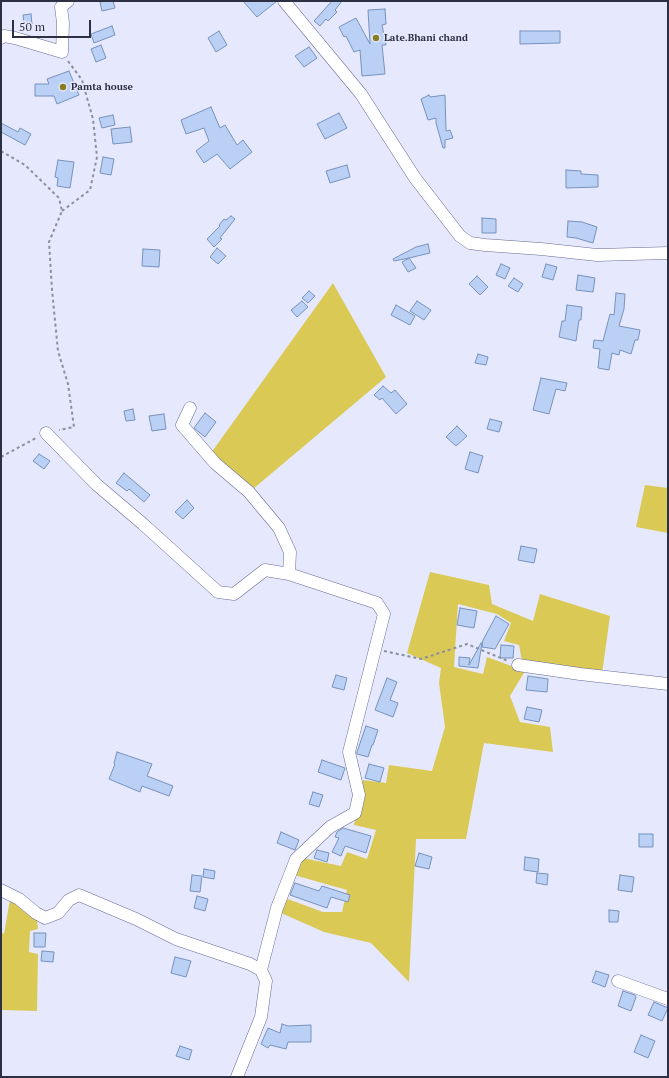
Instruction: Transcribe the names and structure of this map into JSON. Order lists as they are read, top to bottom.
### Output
{
  "places": ["Late.Bhani chand", "Pamta house"],
  "scale_bar": "50 m"
}
